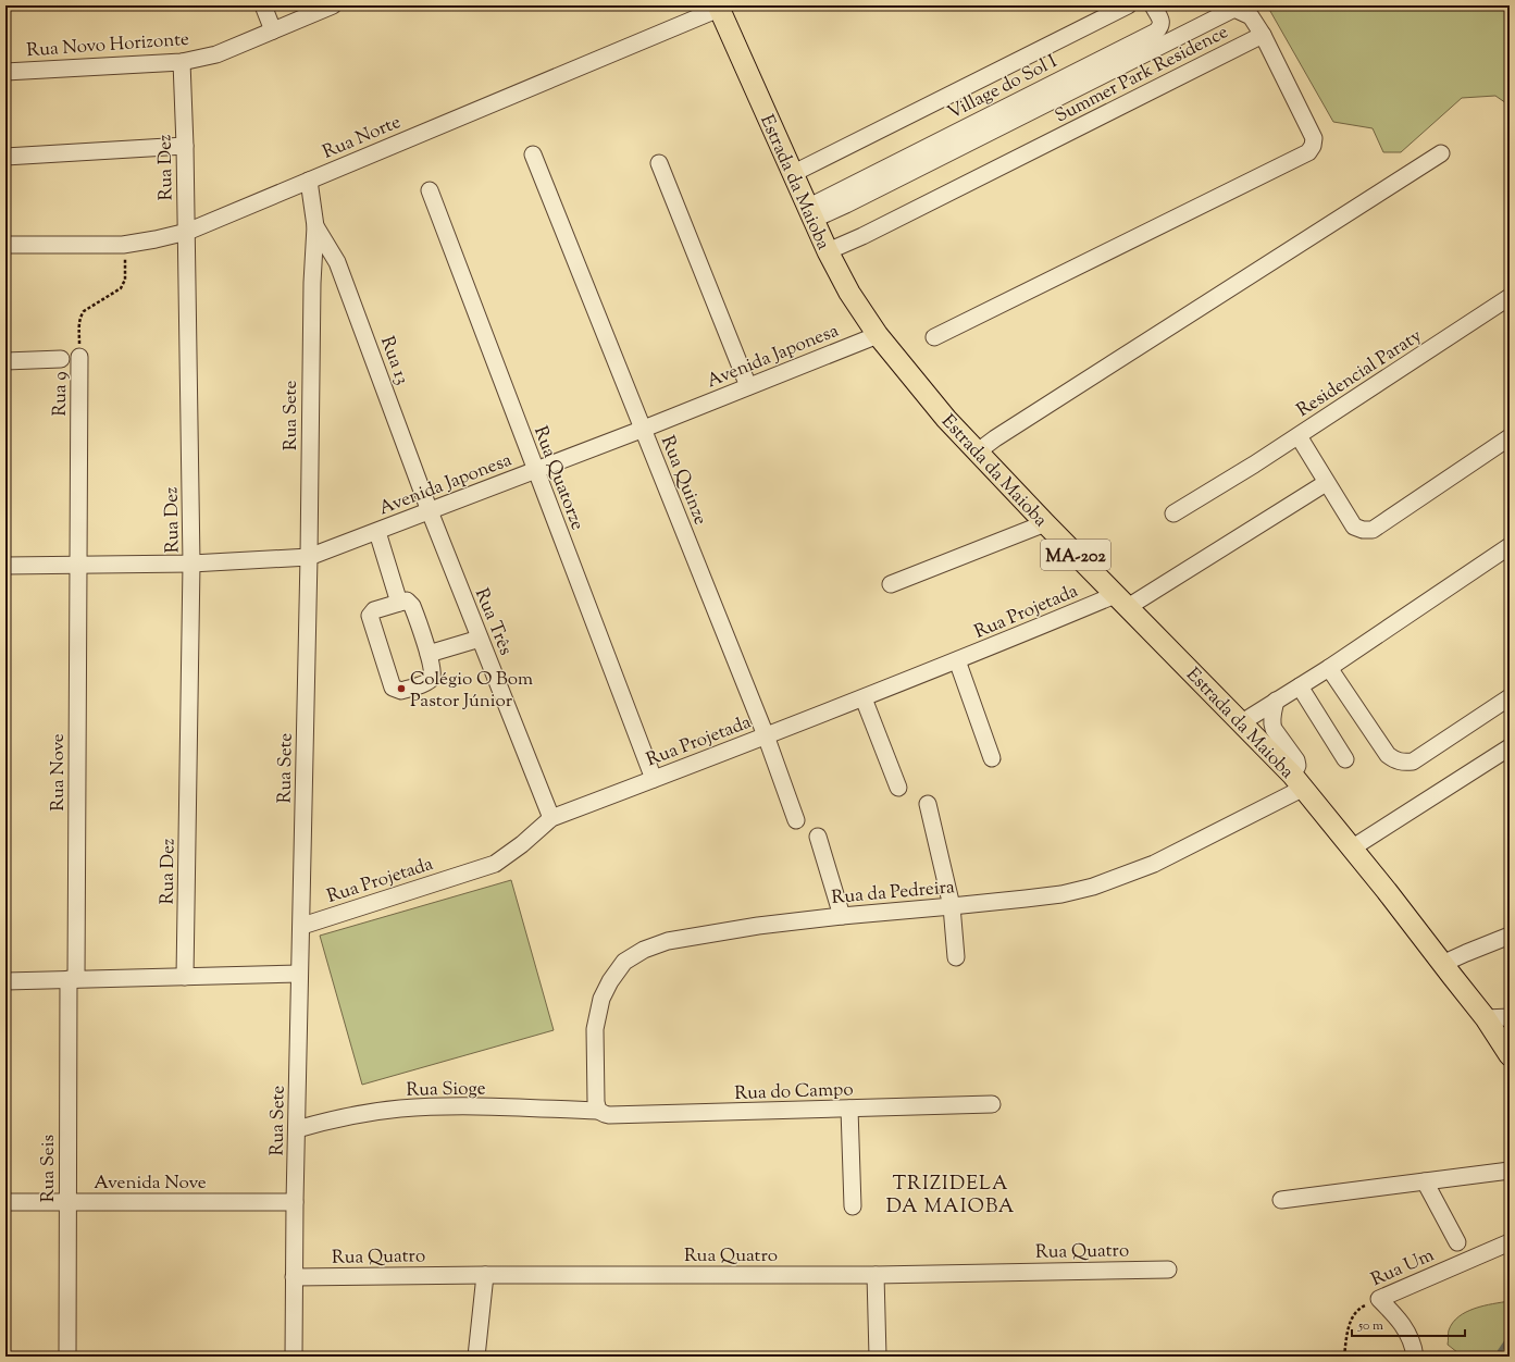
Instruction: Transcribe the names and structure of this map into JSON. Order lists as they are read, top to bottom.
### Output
{
  "streets": {
    "main road": ["Estrada da Maioba", "MA-202"],
    "street": [
      "Rua Novo Horizonte",
      "Summer Park Residence",
      "Village do Sol I",
      "Rua Norte",
      "Rua Dez",
      "Avenida Japonesa",
      "Rua 13",
      "Residencial Paraty",
      "Rua 9",
      "Rua Sete",
      "Rua Quatorze",
      "Rua Quinze",
      "Rua Projetada",
      "Rua Três",
      "Rua Nove",
      "Rua da Pedreira",
      "Rua Sioge",
      "Rua do Campo",
      "Rua Seis",
      "Avenida Nove",
      "Rua Quatro",
      "Rua Um"
    ]
  },
  "crossings": [
    ["Rua Novo Horizonte", "Rua Dez"],
    ["Summer Park Residence", "Estrada da Maioba"],
    ["Village do Sol I", "Estrada da Maioba"],
    ["Rua Norte", "Rua Dez"],
    ["Rua Norte", "Estrada da Maioba"],
    ["Rua Norte", "Rua 9"],
    ["Rua Norte", "Rua Sete"],
    ["Rua Dez", "Avenida Japonesa"],
    ["Estrada da Maioba", "Avenida Japonesa"],
    ["Estrada da Maioba", "Rua Projetada"],
    ["Estrada da Maioba", "Rua da Pedreira"],
    ["Avenida Japonesa", "Rua 13"],
    ["Avenida Japonesa", "Rua 9"],
    ["Avenida Japonesa", "Rua Sete"],
    ["Avenida Japonesa", "Rua Quatorze"],
    ["Avenida Japonesa", "Rua Quinze"],
    ["Avenida Japonesa", "Rua Três"],
    ["Avenida Japonesa", "Rua Nove"],
    ["Rua 13", "Rua Sete"],
    ["Rua 13", "Rua Três"],
    ["Residencial Paraty", "Rua Projetada"],
    ["Rua 9", "Rua Nove"],
    ["Rua Sete", "Rua Projetada"],
    ["Rua Sete", "Rua Sioge"],
    ["Rua Sete", "Avenida Nove"],
    ["Rua Sete", "Rua Quatro"],
    ["Rua Quatorze", "Rua Projetada"],
    ["Rua Quinze", "Rua Projetada"],
    ["Rua Projetada", "Rua Três"],
    ["Rua Nove", "Rua Seis"],
    ["Rua da Pedreira", "Rua Sioge"],
    ["Rua da Pedreira", "Rua do Campo"],
    ["Rua Sioge", "Rua do Campo"],
    ["Rua Seis", "Avenida Nove"]
  ],
  "districts": ["TRIZIDELA DA MAIOBA"],
  "places": ["Colégio O Bom Pastor Júnior"],
  "scale_bar": "50 m"
}
